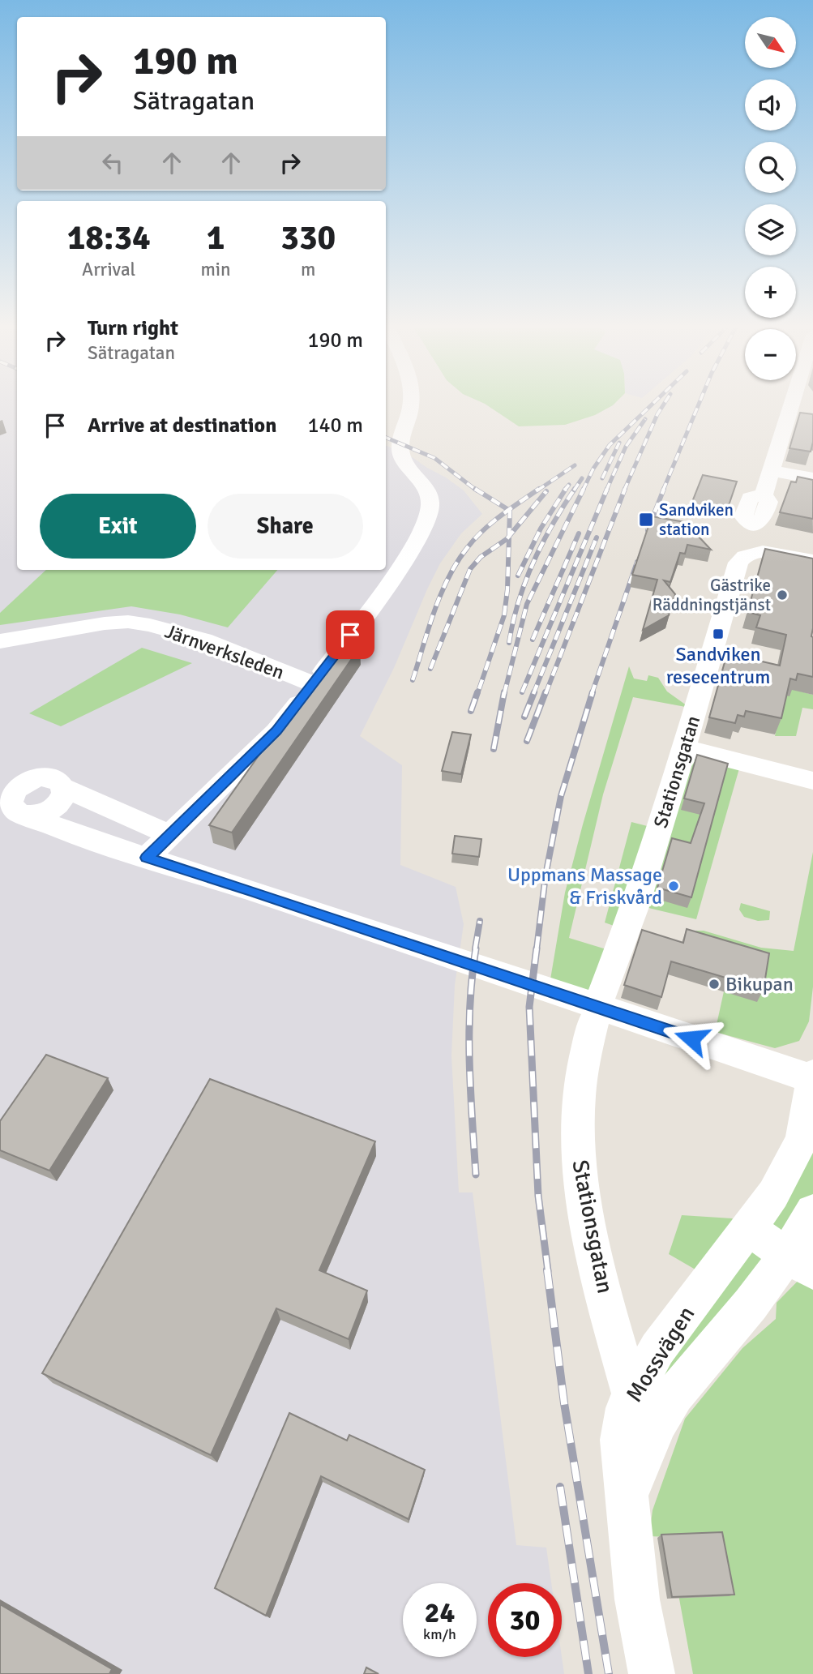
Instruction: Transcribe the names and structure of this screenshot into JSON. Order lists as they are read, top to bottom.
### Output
{
  "streets": {
    "street": ["Järnverksleden", "Stationsgatan", "Mossvägen"]
  },
  "crossings": [
    ["Stationsgatan", "Mossvägen"]
  ],
  "places": {
    "transit": ["Sandviken station", "Sandviken resecentrum"],
    "other": ["Gästrike Räddningstjänst", "Uppmans Massage & Friskvård", "Bikupan"]
  },
  "north": "bottom right",
  "page": {
    "map_buttons": ["+", "−"],
    "turn": ["190 m", "Sätragatan"],
    "eta": [
      "18:34",
      "Arrival",
      "1",
      "min",
      "330",
      "m"
    ],
    "list": [
      {
        "name": "Turn right",
        "note": "Sätragatan",
        "value": "190 m"
      },
      {
        "name": "Arrive at destination",
        "value": "140 m"
      }
    ],
    "buttons": ["Exit", "Share"],
    "speed": "24 km/h",
    "limit": "30"
  }
}
